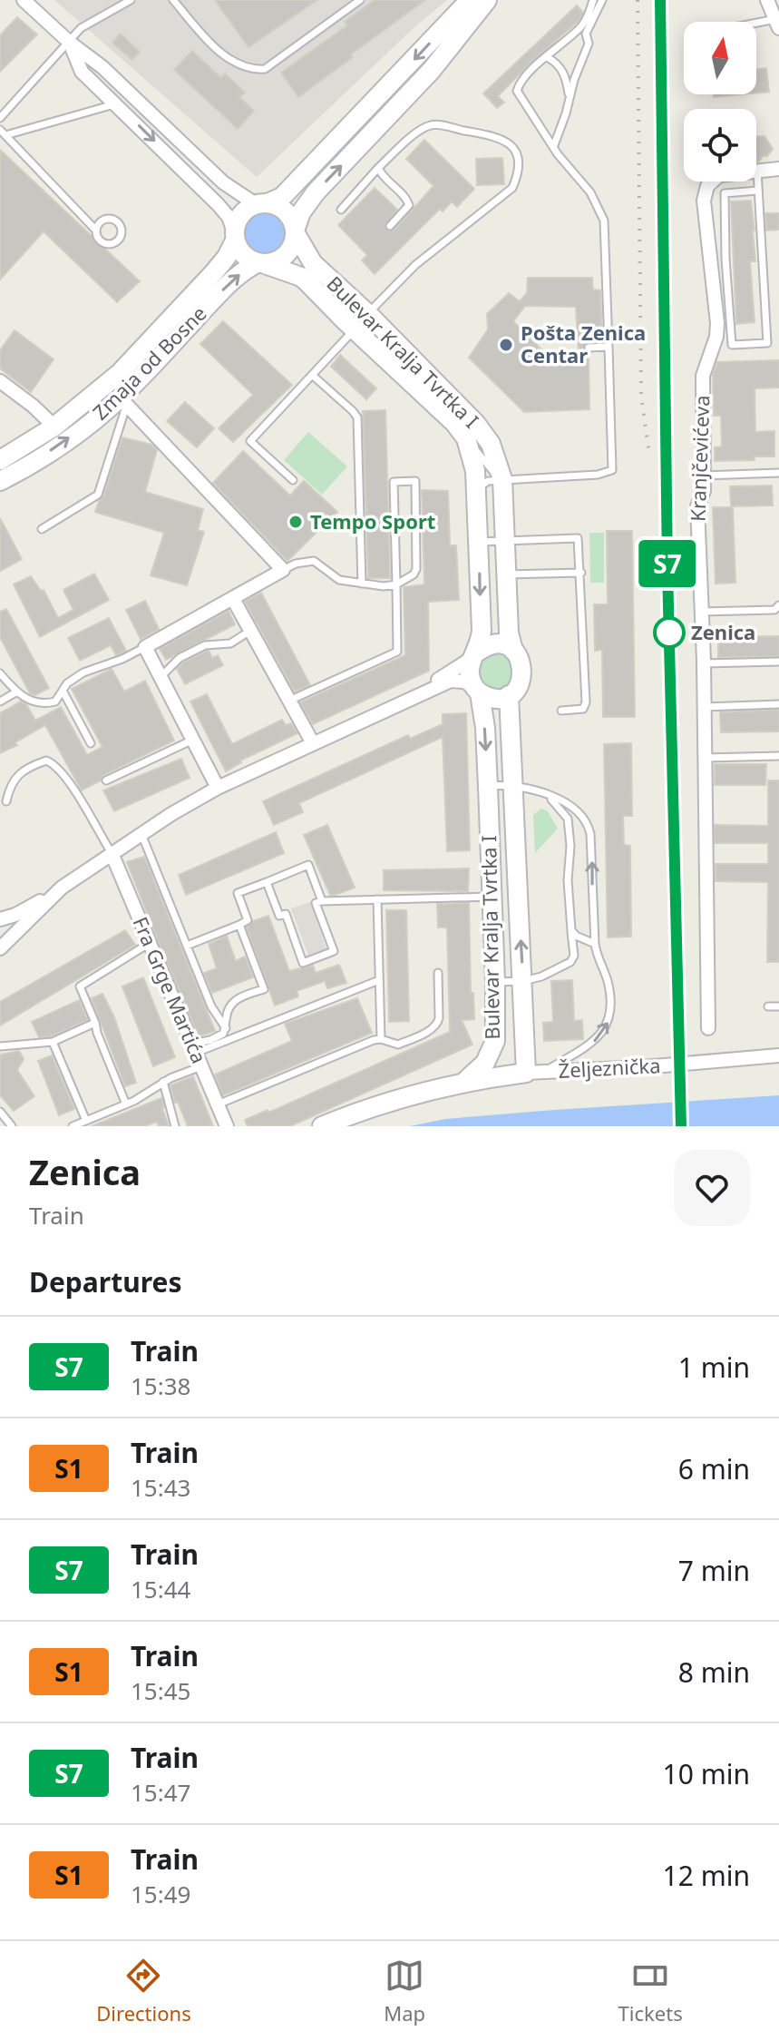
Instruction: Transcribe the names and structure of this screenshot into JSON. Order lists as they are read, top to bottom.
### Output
{
  "streets": {
    "street": [
      "Bulevar Kralja Tvrtka I",
      "Zmaja od Bosne",
      "Kranjčevićeva",
      "Fra Grge Martića",
      "Željeznička"
    ]
  },
  "crossings": [
    ["Bulevar Kralja Tvrtka I", "Zmaja od Bosne"],
    ["Bulevar Kralja Tvrtka I", "Željeznička"]
  ],
  "places": ["Pošta Zenica Centar", "Tempo Sport", "Zenica"],
  "north": "top",
  "page": {
    "on_map": "S7",
    "heading": [
      ["Zenica", "Train"],
      "Departures"
    ],
    "list": [
      {
        "mark": "S7",
        "name": "Train",
        "note": "15:38",
        "value": "1 min"
      },
      {
        "mark": "S1",
        "name": "Train",
        "note": "15:43",
        "value": "6 min"
      },
      {
        "mark": "S7",
        "name": "Train",
        "note": "15:44",
        "value": "7 min"
      },
      {
        "mark": "S1",
        "name": "Train",
        "note": "15:45",
        "value": "8 min"
      },
      {
        "mark": "S7",
        "name": "Train",
        "note": "15:47",
        "value": "10 min"
      },
      {
        "mark": "S1",
        "name": "Train",
        "note": "15:49",
        "value": "12 min"
      }
    ],
    "tabs": ["Directions", "Map", "Tickets"]
  }
}
